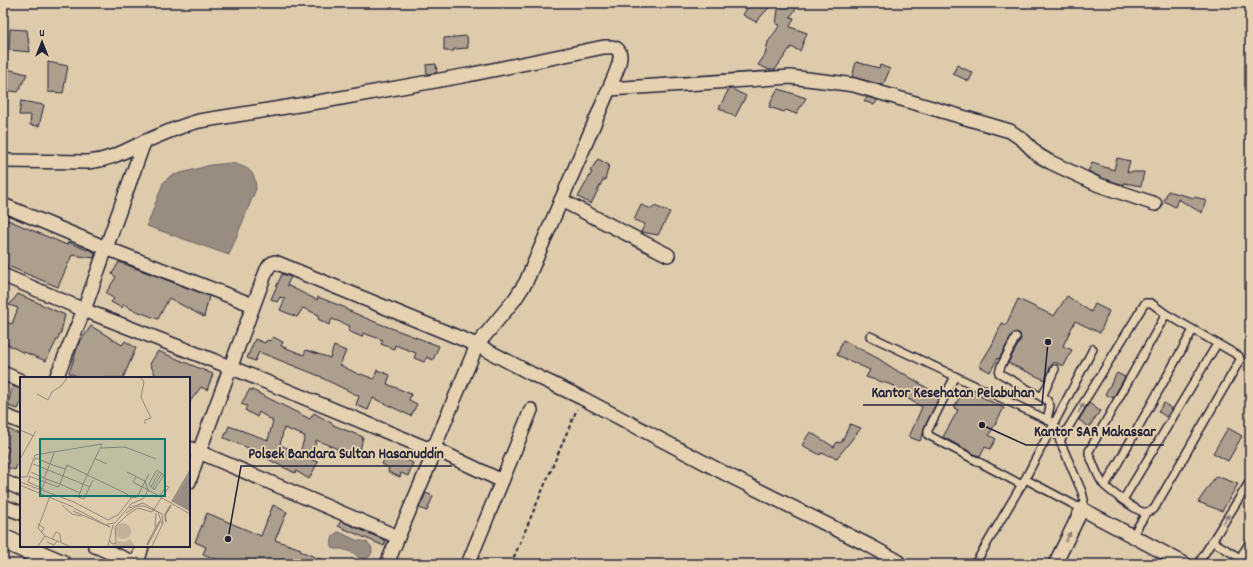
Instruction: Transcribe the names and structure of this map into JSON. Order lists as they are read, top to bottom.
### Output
{
  "places": ["Kantor Kesehatan Pelabuhan", "Kantor SAR Makassar", "Polsek Bandara Sultan Hasanuddin"],
  "north": "top"
}
